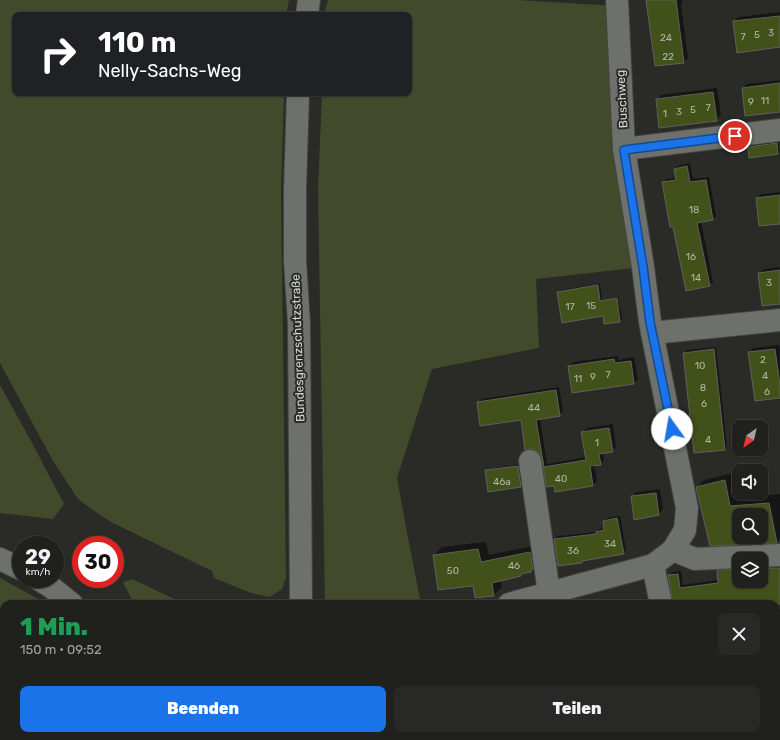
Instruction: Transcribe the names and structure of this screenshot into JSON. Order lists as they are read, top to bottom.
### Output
{
  "streets": {
    "street": ["Buschweg", "Bundesgrenzschutzstraße"]
  },
  "house_numbers": [
    "3",
    "5",
    "7",
    "24",
    "22",
    "11",
    "9",
    "7",
    "5",
    "3",
    "1",
    "18",
    "16",
    "14",
    "3",
    "15",
    "17",
    "2",
    "10",
    "7",
    "4",
    "9",
    "11",
    "8",
    "6",
    "6",
    "44",
    "4",
    "1",
    "40",
    "46a",
    "34",
    "36",
    "46",
    "50"
  ],
  "north": "bottom left",
  "page": {
    "turn": ["110 m", "Nelly-Sachs-Weg"],
    "speed": "29 km/h",
    "limit": "30",
    "heading": ["1 Min.", "150 m · 09:52"],
    "buttons": ["Beenden", "Teilen"]
  }
}
